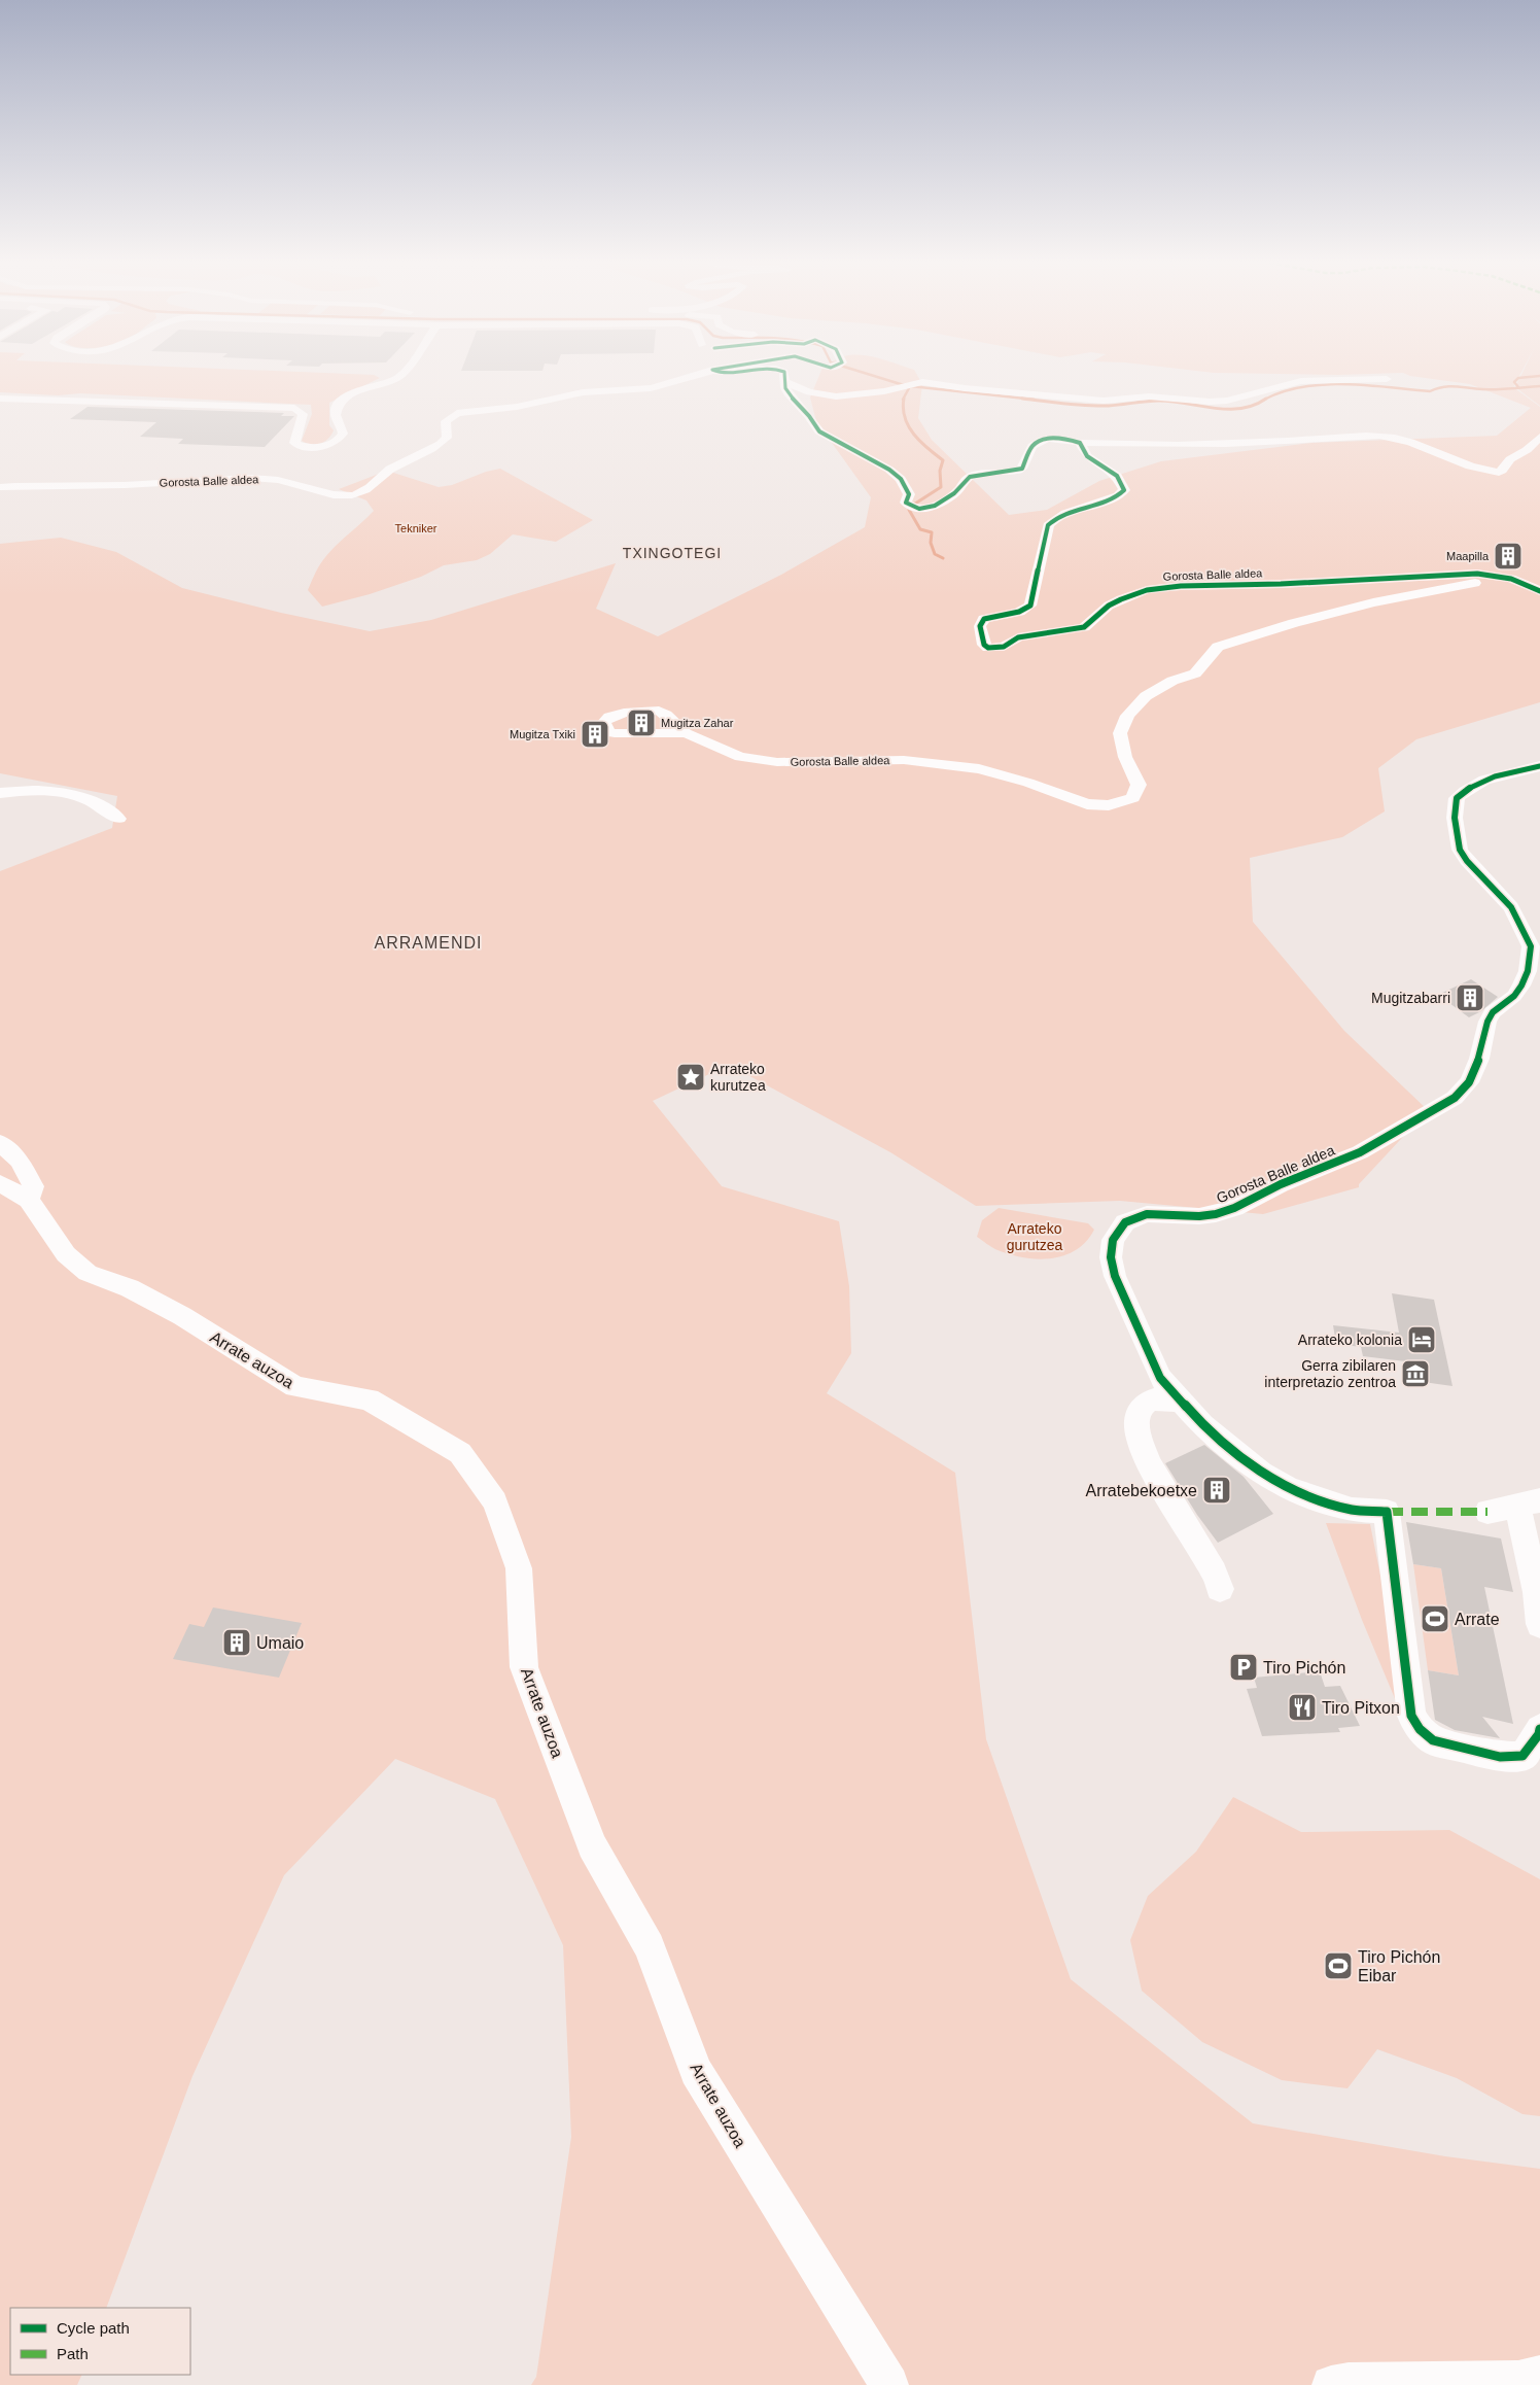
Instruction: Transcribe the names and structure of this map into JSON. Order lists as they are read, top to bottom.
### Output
{
  "streets": {
    "street": ["Gorosta Balle aldea", "Arrate auzoa"]
  },
  "districts": ["TXINGOTEGI", "ARRAMENDI"],
  "parks": ["Tekniker", "Arrateko gurutzea"],
  "places": {
    "building": [
      "Maapilla",
      "Mugitza Zahar",
      "Mugitza Txiki",
      "Mugitzabarri",
      "Arratebekoetxe",
      "Umaio"
    ],
    "place": ["Arrateko kurutzea"],
    "hotel": ["Arrateko kolonia"],
    "museum": ["Gerra zibilaren interpretazio zentroa"],
    "sports": ["Arrate", "Tiro Pichón Eibar"],
    "parking": ["Tiro Pichón"],
    "restaurant": ["Tiro Pitxon"]
  },
  "legend": ["Cycle path", "Path"]
}
